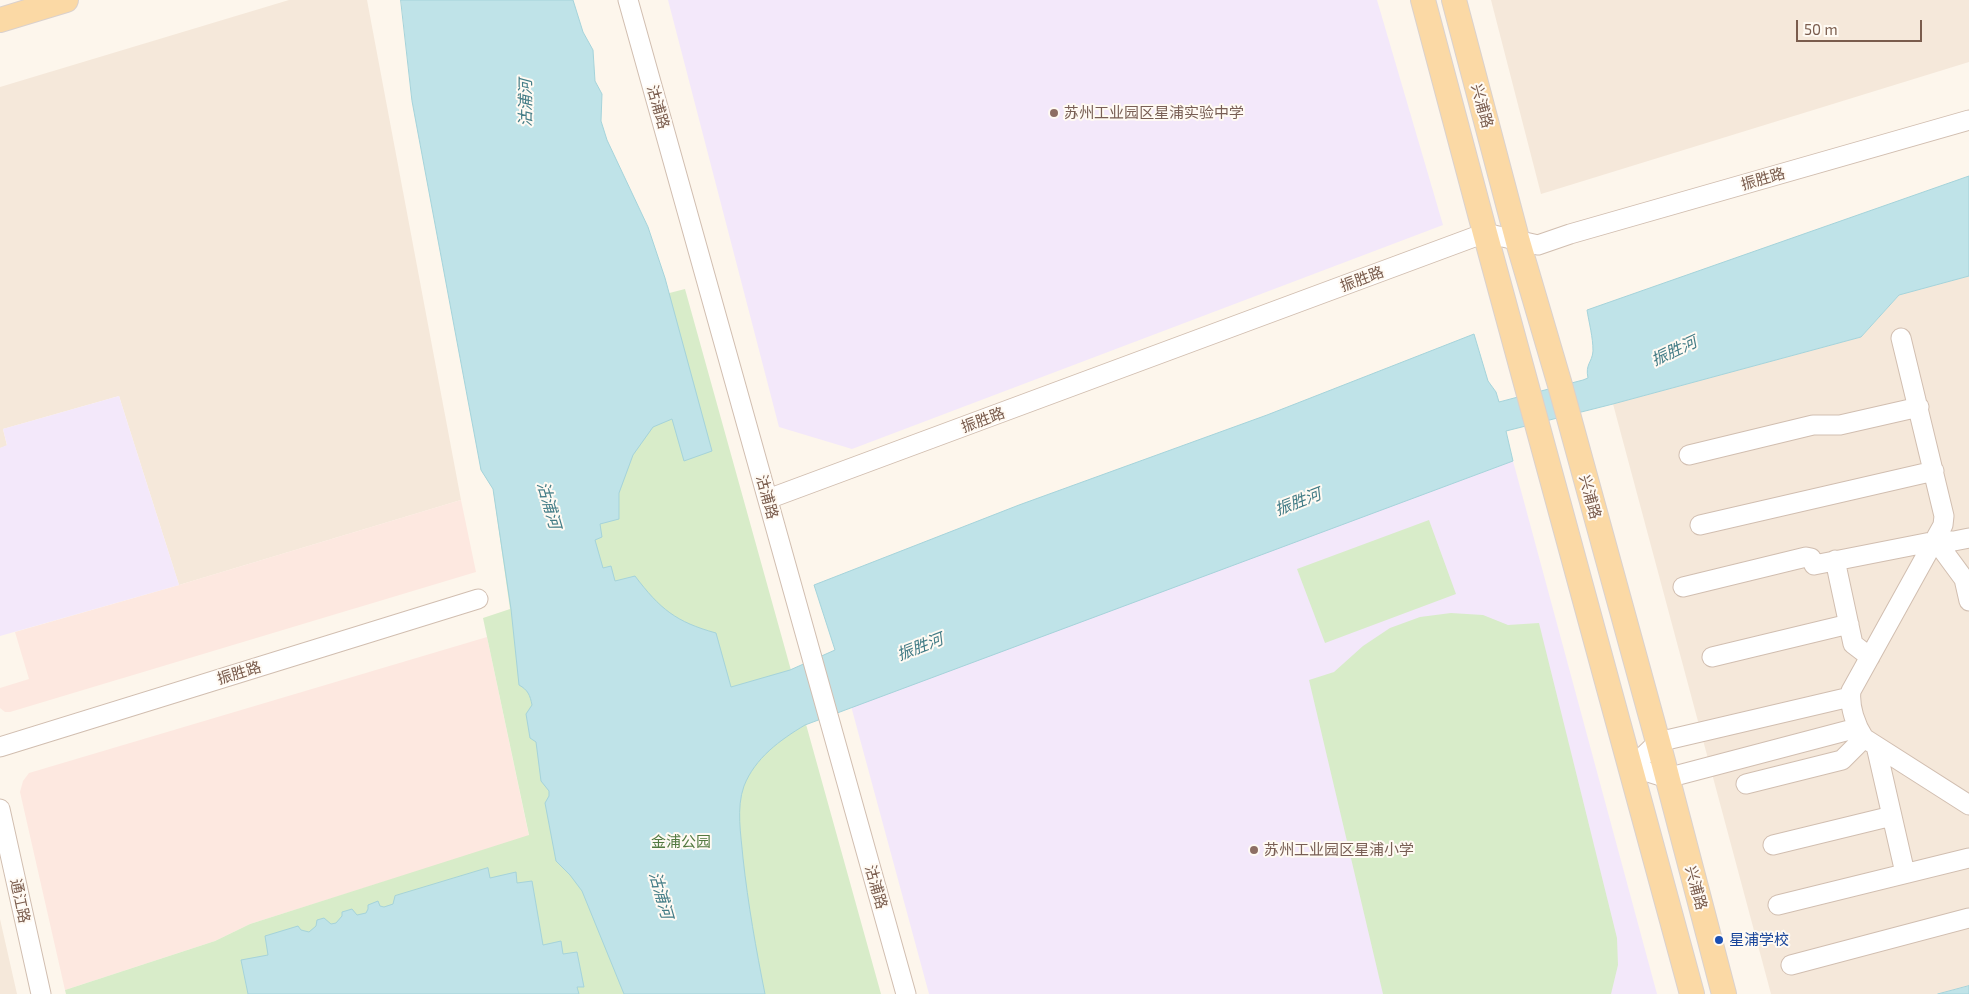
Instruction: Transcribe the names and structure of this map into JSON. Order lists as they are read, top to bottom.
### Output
{
  "streets": {
    "main road": ["兴浦路"],
    "street": ["沽浦路", "振胜路", "通江路"]
  },
  "crossings": [
    ["兴浦路", "振胜路"],
    ["沽浦路", "振胜路"]
  ],
  "water": ["沽浦河", "振胜河"],
  "parks": ["金浦公园"],
  "places": ["苏州工业园区星浦实验中学", "苏州工业园区星浦小学", "星浦学校"],
  "scale_bar": "50 m"
}
